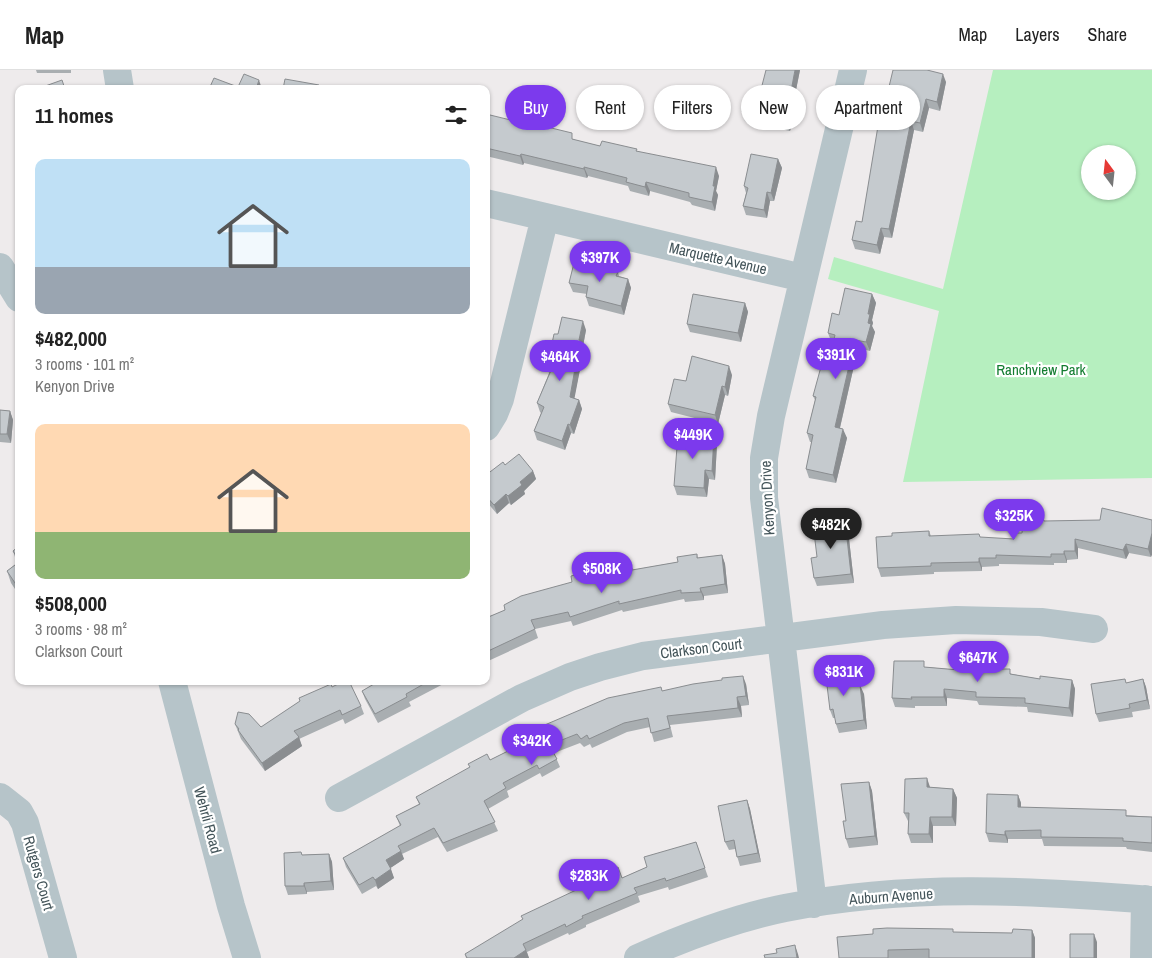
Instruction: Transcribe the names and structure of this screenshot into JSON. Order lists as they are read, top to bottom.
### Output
{
  "streets": {
    "street": [
      "Marquette Avenue",
      "Kenyon Drive",
      "Clarkson Court",
      "Wehrli Road",
      "Rutgers Court",
      "Auburn Avenue"
    ]
  },
  "crossings": [
    ["Marquette Avenue", "Kenyon Drive"],
    ["Kenyon Drive", "Clarkson Court"],
    ["Kenyon Drive", "Auburn Avenue"]
  ],
  "parks": ["Ranchview Park"],
  "north": "top",
  "page": {
    "header": "Map",
    "nav": ["Map", "Layers", "Share"],
    "chip": [
      "Buy",
      "Rent",
      "Filters",
      "New",
      "Apartment"
    ],
    "heading": "11 homes",
    "list": [
      {
        "name": "$482,000",
        "note": "3 rooms · 101 m² · Kenyon Drive"
      },
      {
        "name": "$508,000",
        "note": "3 rooms · 98 m² · Clarkson Court"
      }
    ],
    "price": [
      "$397K",
      "$391K",
      "$464K",
      "$449K",
      "$325K",
      "$482K",
      "$508K",
      "$647K",
      "$831K",
      "$342K",
      "$283K"
    ]
  }
}
